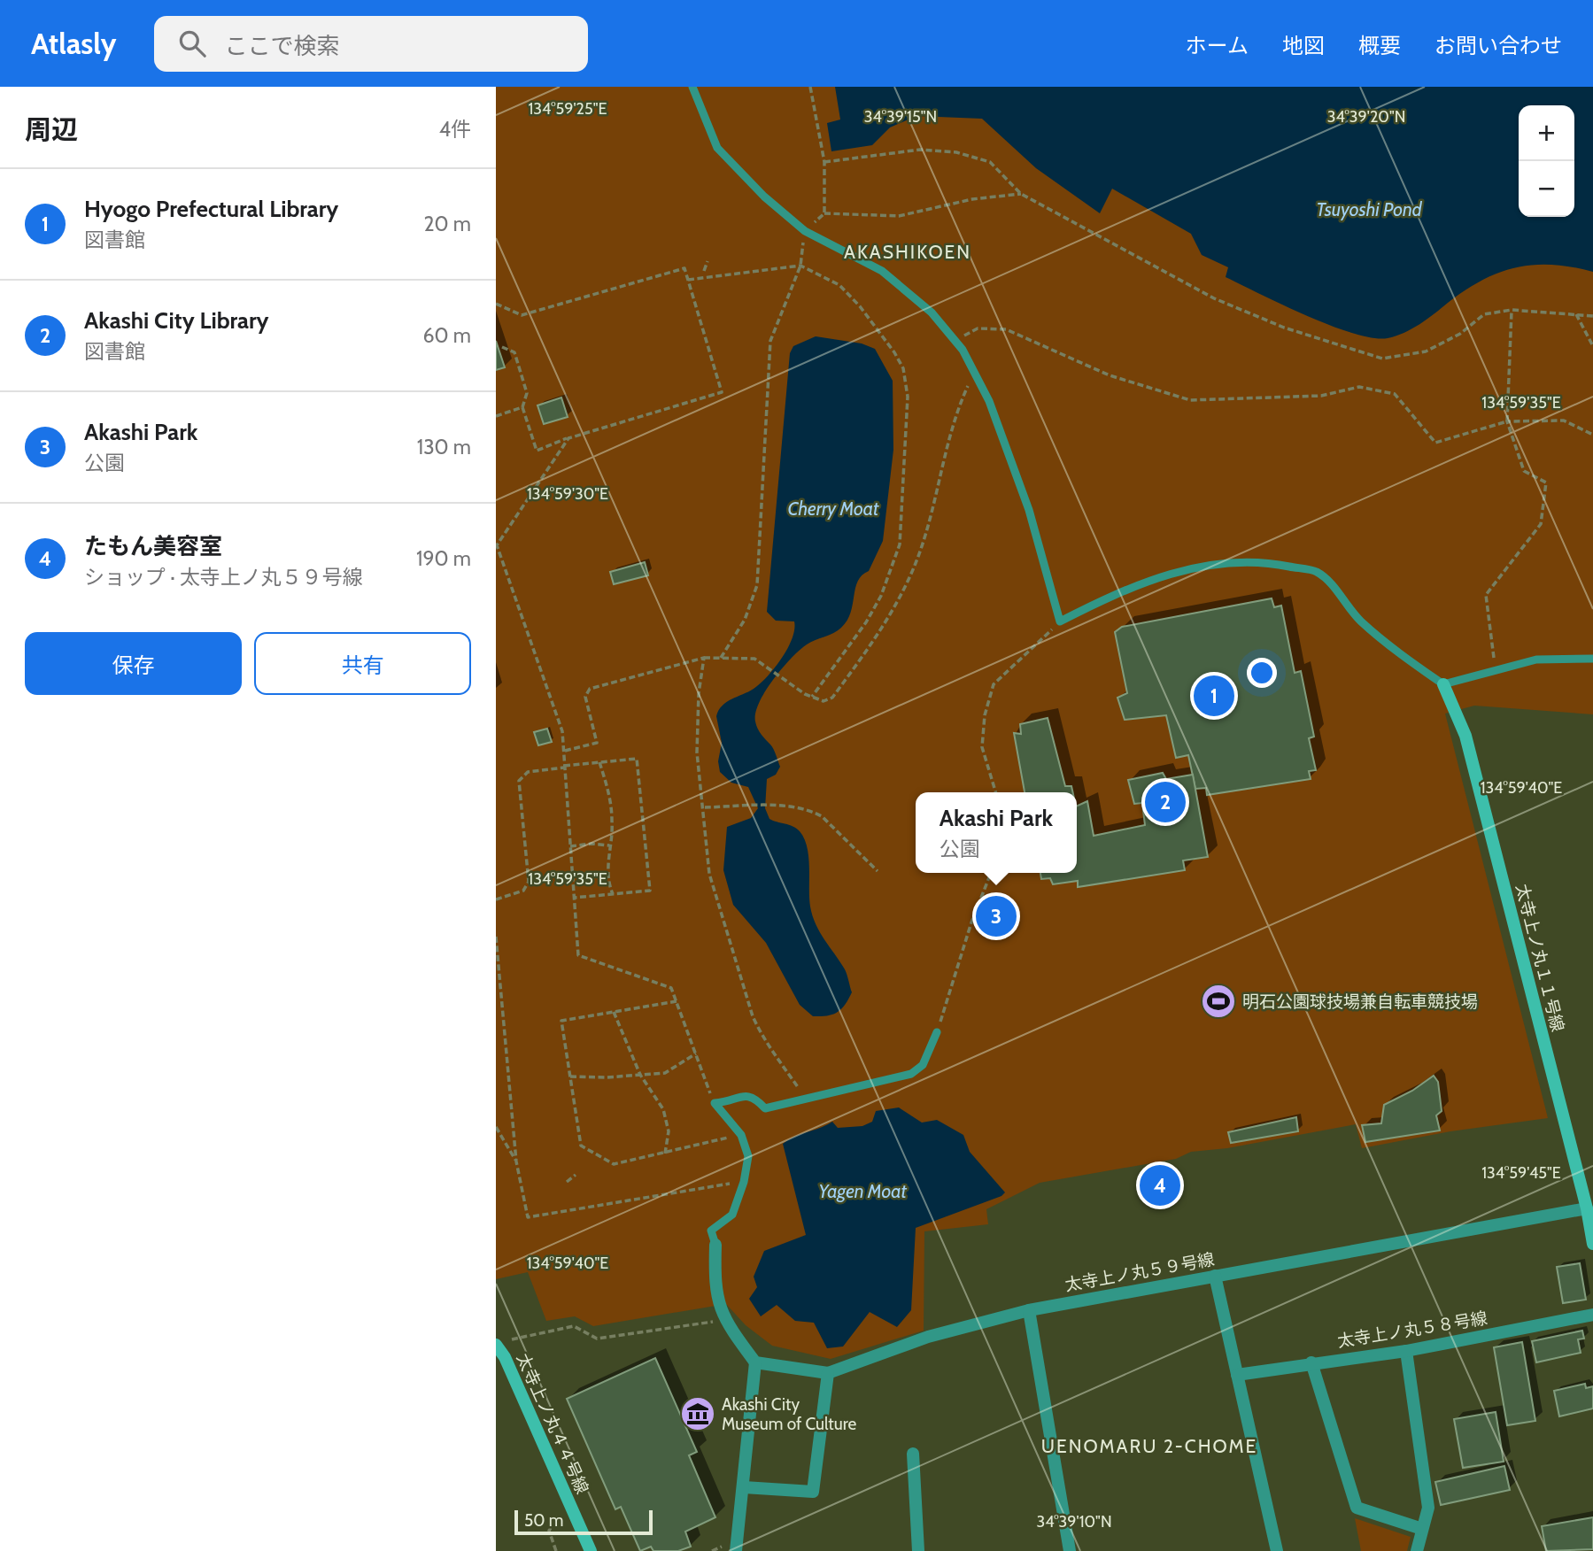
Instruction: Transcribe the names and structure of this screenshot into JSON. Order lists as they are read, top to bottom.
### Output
{
  "streets": {
    "street": [
      "太寺上ノ丸１１号線",
      "太寺上ノ丸５９号線",
      "太寺上ノ丸５８号線",
      "太寺上ノ丸４４号線"
    ]
  },
  "crossings": [
    ["太寺上ノ丸１１号線", "太寺上ノ丸５９号線"]
  ],
  "districts": ["AKASHIKOEN", "UENOMARU 2-CHOME"],
  "water": ["Tsuyoshi Pond", "Cherry Moat", "Yagen Moat"],
  "places": {
    "sports": ["明石公園球技場兼自転車競技場"],
    "museum": ["Akashi City Museum of Culture"]
  },
  "scale_bar": "50 m",
  "page": {
    "header": "Atlasly",
    "search": "ここで検索",
    "nav": [
      "ホーム",
      "地図",
      "概要",
      "お問い合わせ"
    ],
    "heading": ["周辺", "4件"],
    "map_buttons": ["+", "−"],
    "list": [
      {
        "mark": "1",
        "name": "Hyogo Prefectural Library",
        "note": "図書館",
        "value": "20 m"
      },
      {
        "mark": "2",
        "name": "Akashi City Library",
        "note": "図書館",
        "value": "60 m"
      },
      {
        "mark": "3",
        "name": "Akashi Park",
        "note": "公園",
        "value": "130 m"
      },
      {
        "mark": "4",
        "name": "たもん美容室",
        "note": "ショップ · 太寺上ノ丸５９号線",
        "value": "190 m"
      }
    ],
    "buttons": ["保存", "共有"],
    "pins": [
      "1",
      "2",
      "3",
      "4"
    ],
    "popup": ["Akashi Park", "公園"],
    "scale": "50 m"
  },
  "coordinates": [
    "134°59'25\"E",
    "34°39'15\"N",
    "34°39'20\"N",
    "134°59'35\"E",
    "134°59'30\"E",
    "134°59'40\"E",
    "134°59'45\"E",
    "34°39'10\"N"
  ]
}
